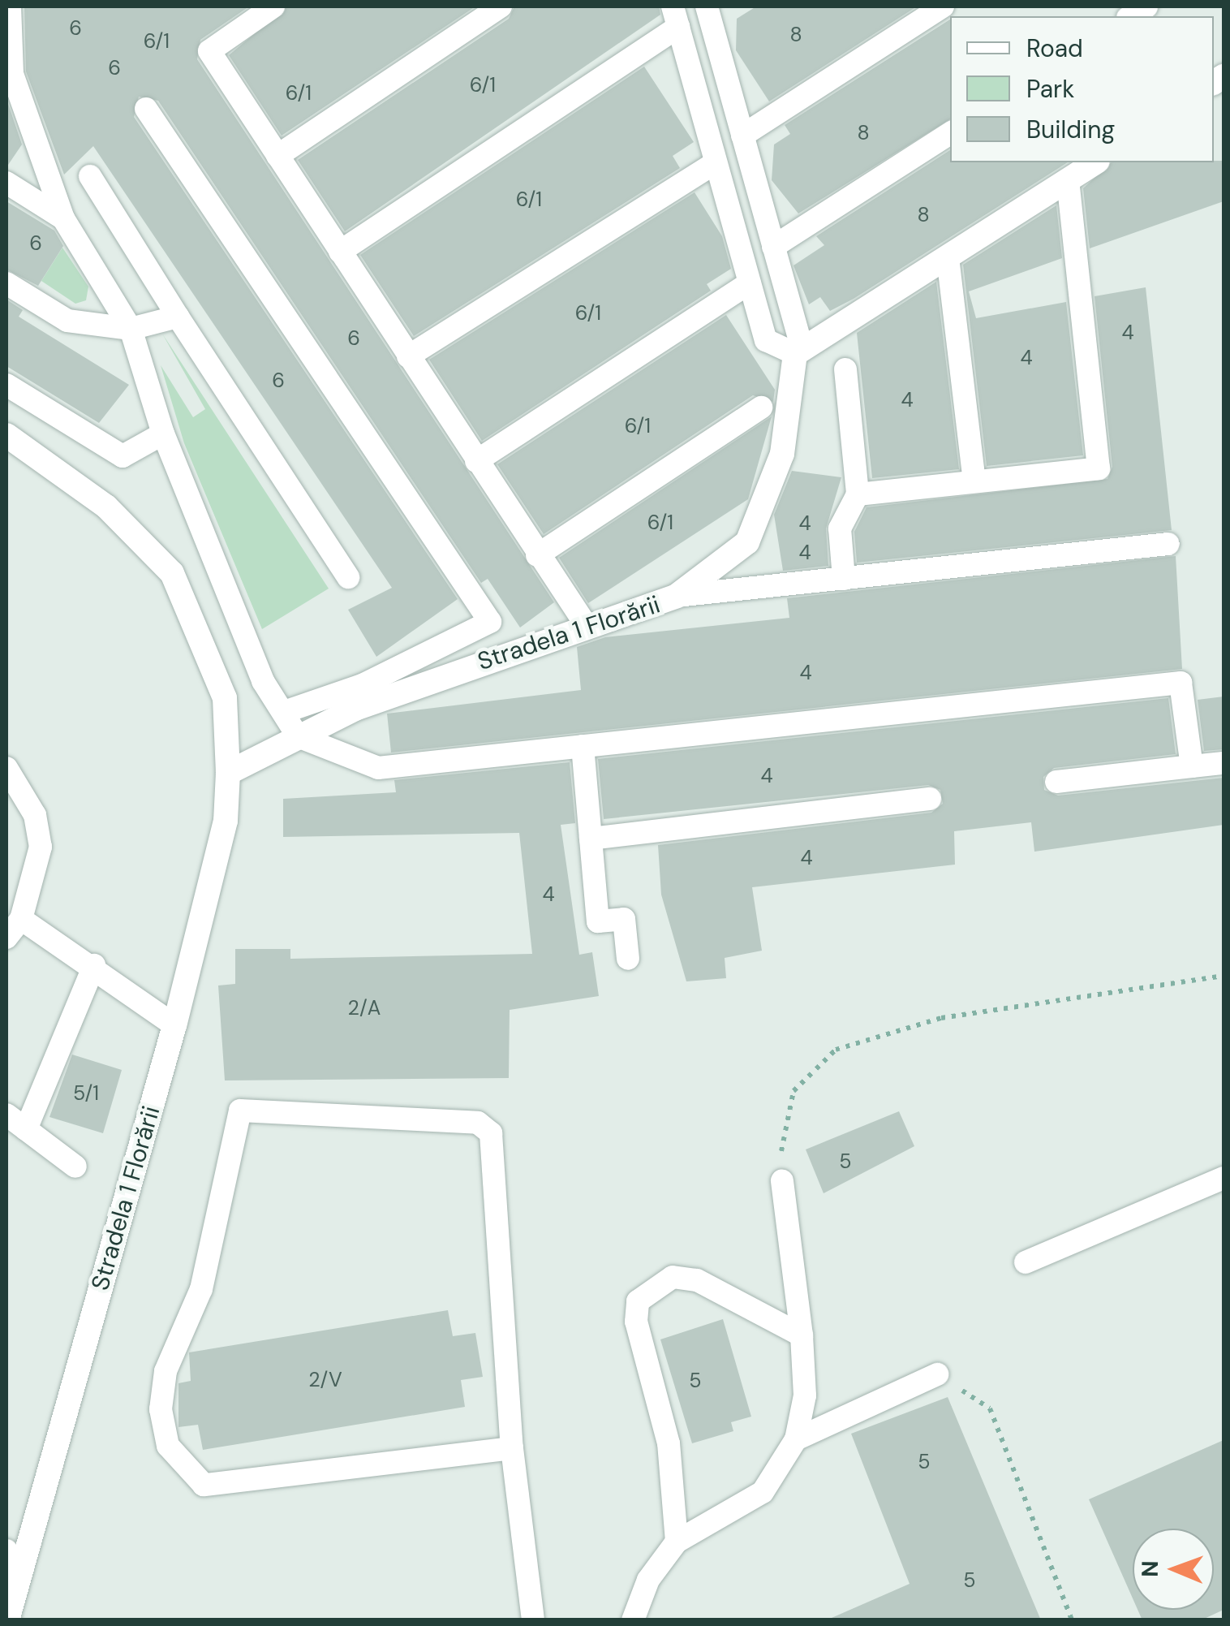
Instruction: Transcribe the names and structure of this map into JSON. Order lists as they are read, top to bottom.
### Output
{
  "streets": {
    "street": ["Stradela 1 Florării"]
  },
  "house_numbers": [
    "6",
    "8",
    "6/1",
    "6",
    "6/1",
    "6/1",
    "8",
    "6/1",
    "8",
    "6",
    "6/1",
    "4",
    "6",
    "4",
    "6",
    "4",
    "6/1",
    "6/1",
    "4",
    "4",
    "4",
    "4",
    "4",
    "4",
    "2/A",
    "5/1",
    "5",
    "2/V",
    "5",
    "5",
    "5"
  ],
  "legend": ["Road", "Park", "Building"],
  "north": "left"
}
